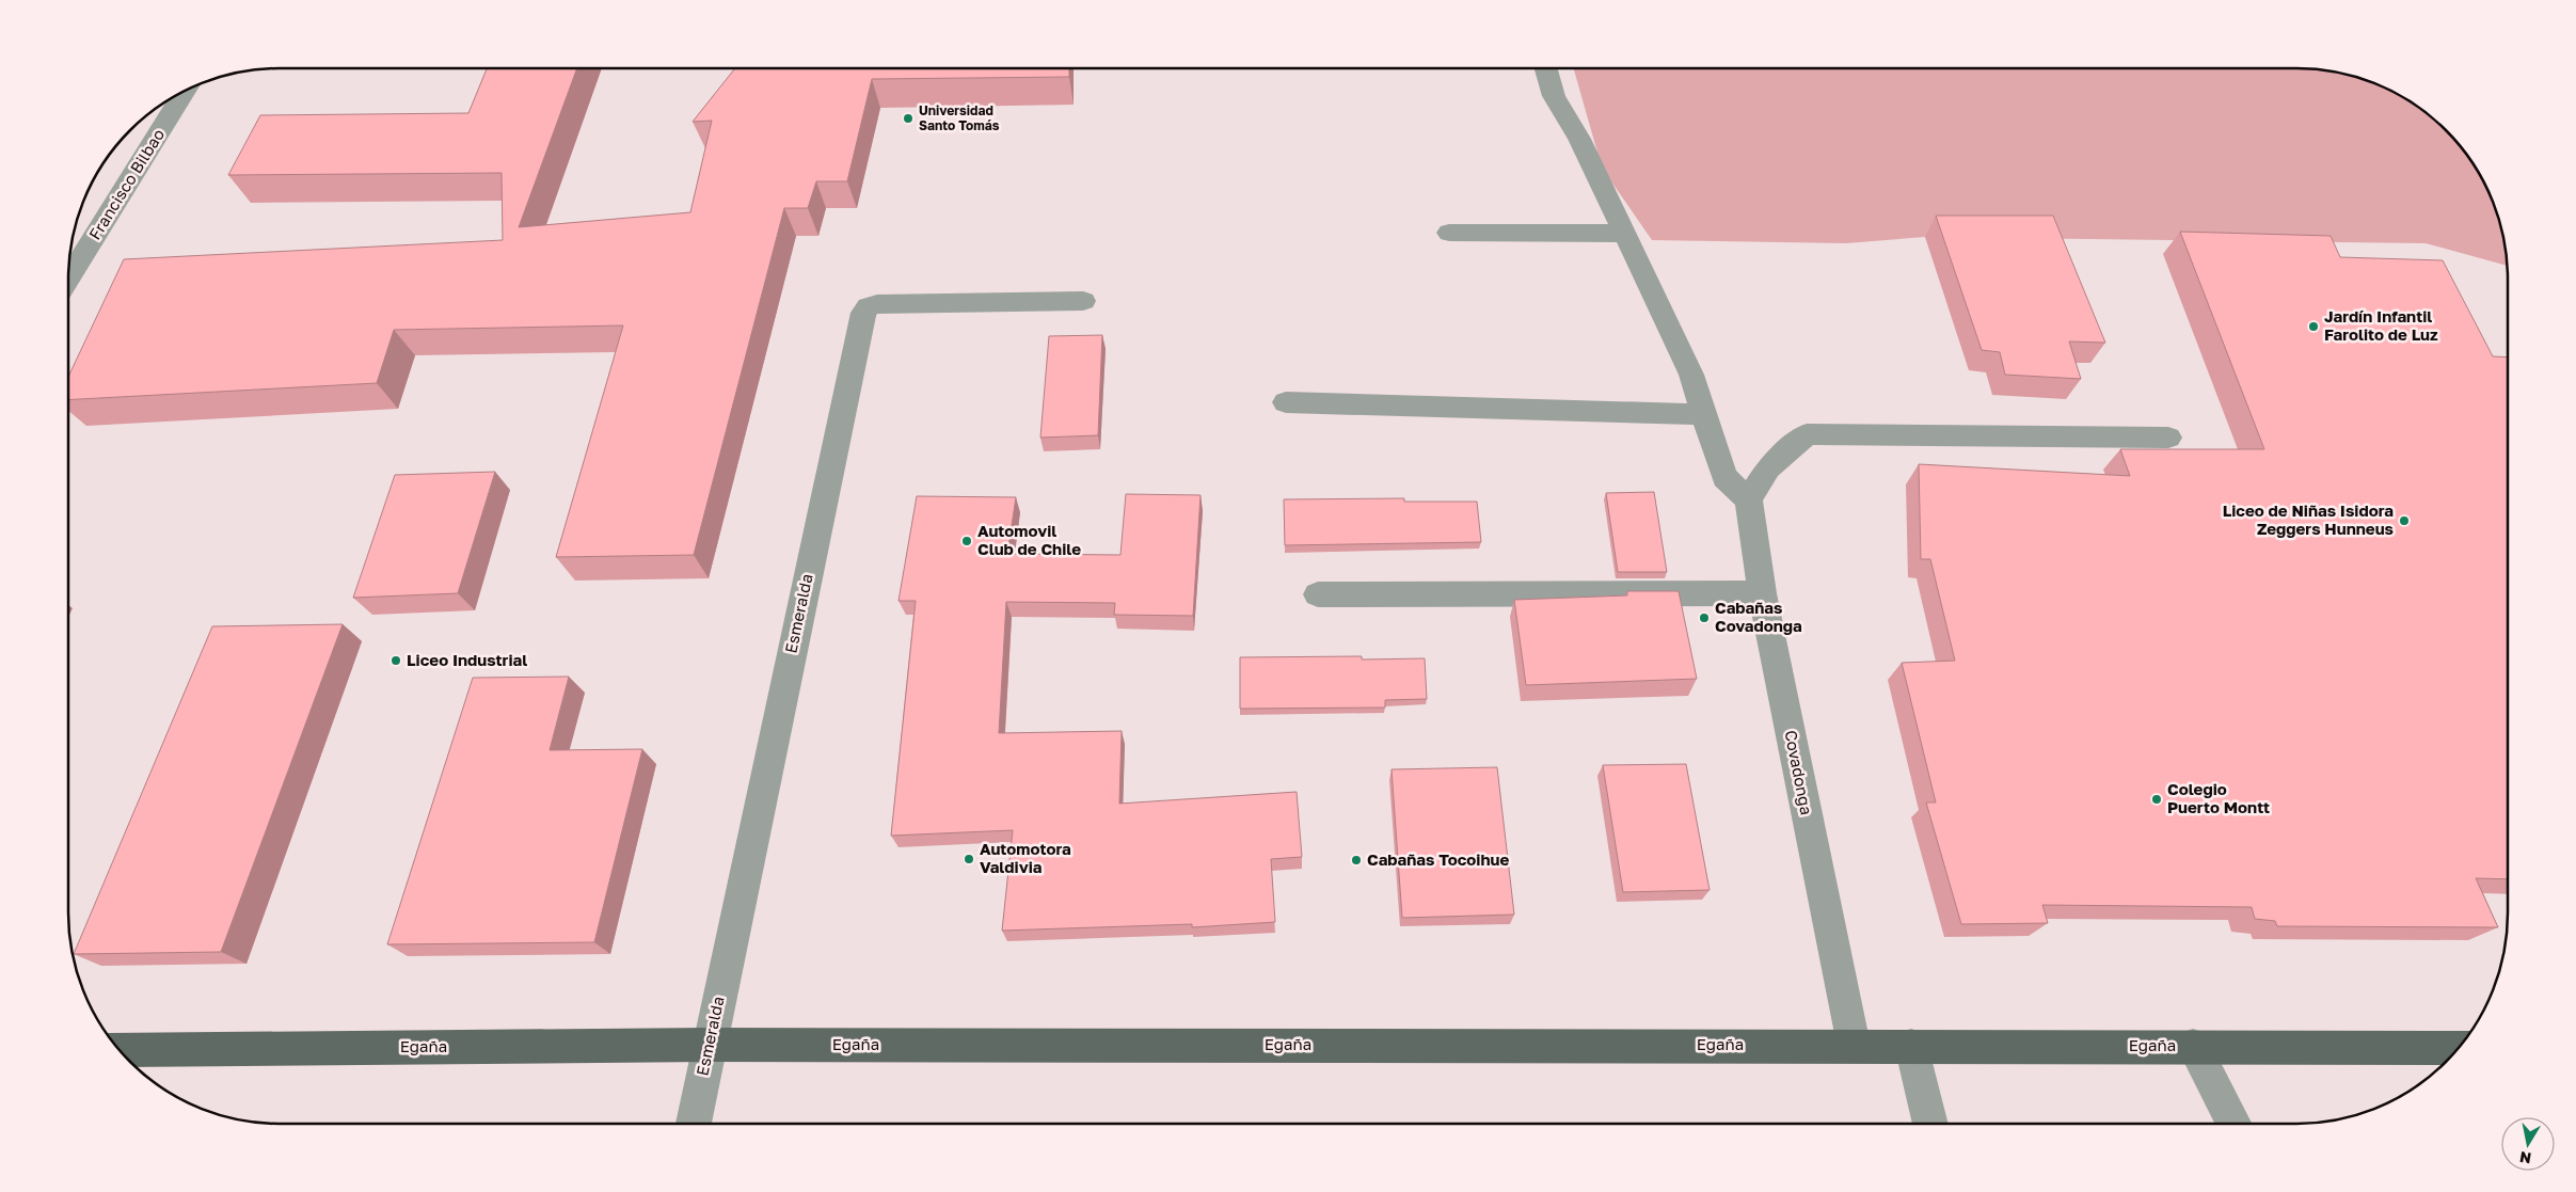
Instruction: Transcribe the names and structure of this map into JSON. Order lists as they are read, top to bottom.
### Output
{
  "streets": {
    "main road": ["Egaña"],
    "street": ["Francisco Bilbao", "Esmeralda", "Covadonga"]
  },
  "crossings": [
    ["Esmeralda", "Egaña"],
    ["Covadonga", "Egaña"]
  ],
  "places": [
    "Universidad Santo Tomás",
    "Jardín Infantil Farolito de Luz",
    "Liceo de Niñas Isidora Zeggers Hunneus",
    "Automovil Club de Chile",
    "Cabañas Covadonga",
    "Liceo Industrial",
    "Colegio Puerto Montt",
    "Automotora Valdivia",
    "Cabañas Tocoihue"
  ],
  "north": "bottom"
}
